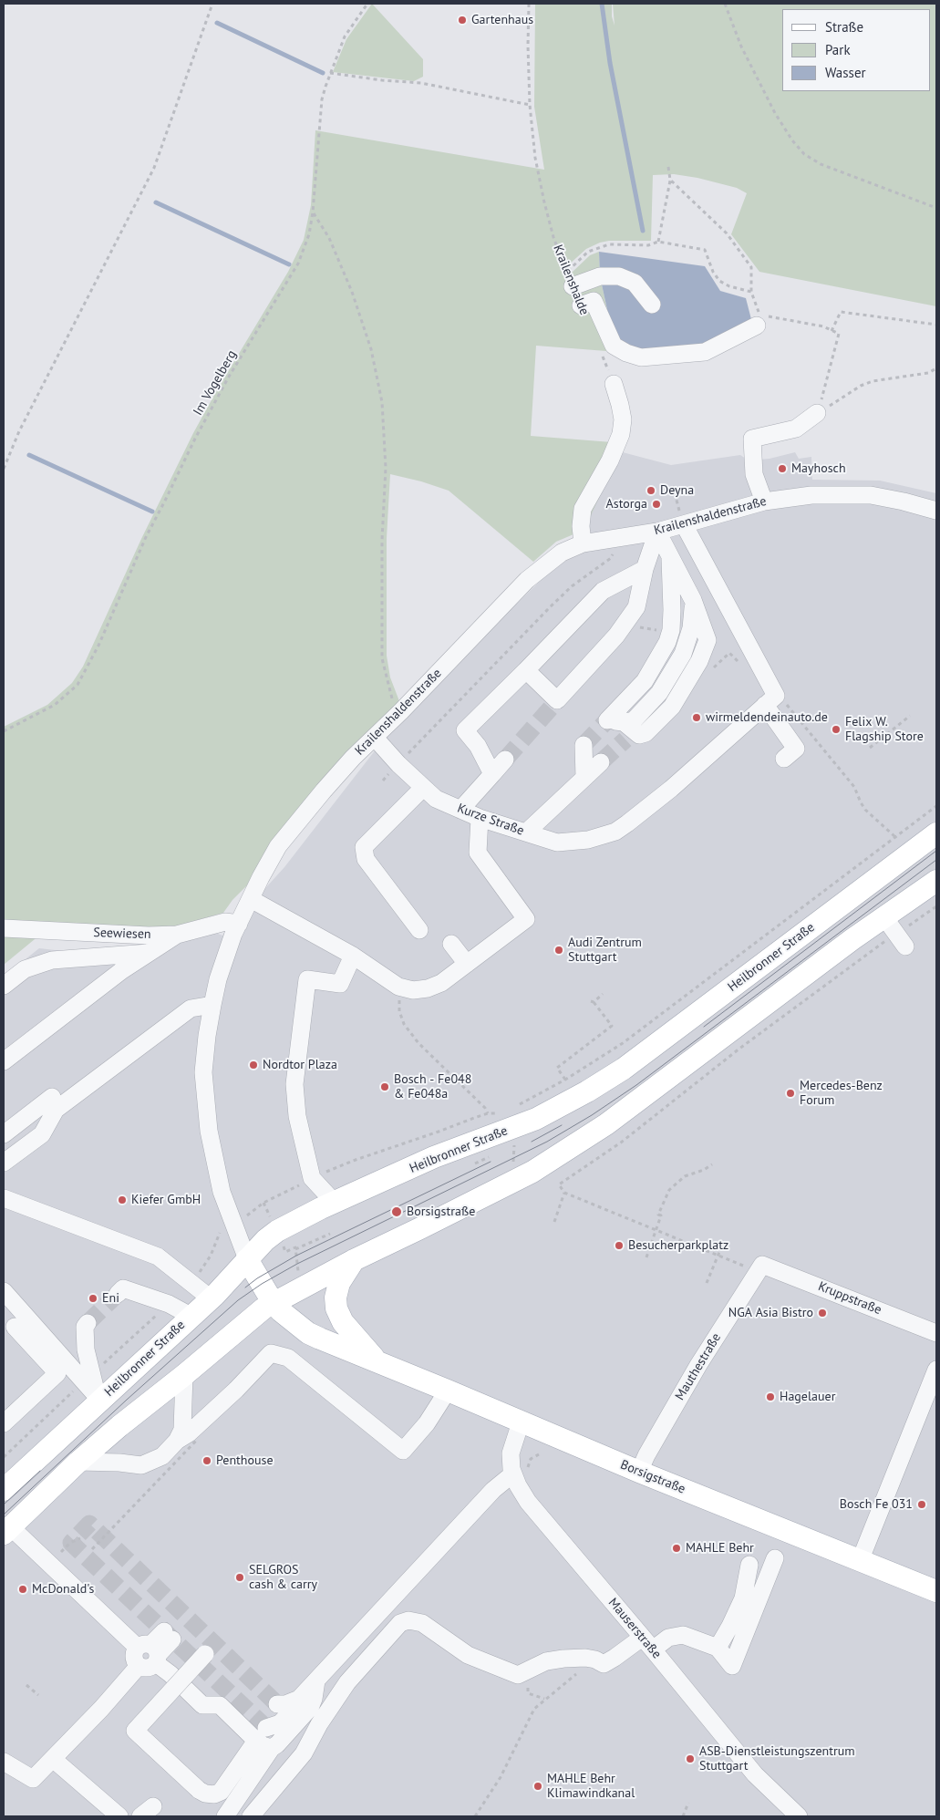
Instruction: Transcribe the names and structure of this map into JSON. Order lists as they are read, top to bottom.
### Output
{
  "streets": {
    "main road": ["Heilbronner Straße", "Borsigstraße"],
    "street": [
      "Krailenshaldenstraße",
      "Kurze Straße",
      "Seewiesen",
      "Kruppstraße",
      "Mauthestraße",
      "Mauserstraße"
    ],
    "path": ["Krailenshalde", "Im Vogelberg"]
  },
  "crossings": [
    ["Krailenshaldenstraße", "Kurze Straße"],
    ["Krailenshaldenstraße", "Seewiesen"],
    ["Krailenshaldenstraße", "Heilbronner Straße"],
    ["Krailenshaldenstraße", "Borsigstraße"],
    ["Heilbronner Straße", "Borsigstraße"],
    ["Kruppstraße", "Mauthestraße"],
    ["Mauthestraße", "Borsigstraße"],
    ["Borsigstraße", "Mauserstraße"]
  ],
  "places": [
    "Gartenhaus",
    "Mayhosch",
    "Deyna",
    "Astorga",
    "wirmeldendeinauto.de",
    "Felix W. Flagship Store",
    "Audi Zentrum Stuttgart",
    "Nordtor Plaza",
    "Bosch - Fe048 & Fe048a",
    "Mercedes-Benz Forum",
    "Kiefer GmbH",
    "Borsigstraße",
    "Besucherparkplatz",
    "Eni",
    "NGA Asia Bistro",
    "Hagelauer",
    "Penthouse",
    "Bosch Fe 031",
    "MAHLE Behr",
    "SELGROS cash & carry",
    "McDonald's",
    "ASB-Dienstleistungszentrum Stuttgart",
    "MAHLE Behr Klimawindkanal"
  ],
  "legend": ["Straße", "Park", "Wasser"]
}
